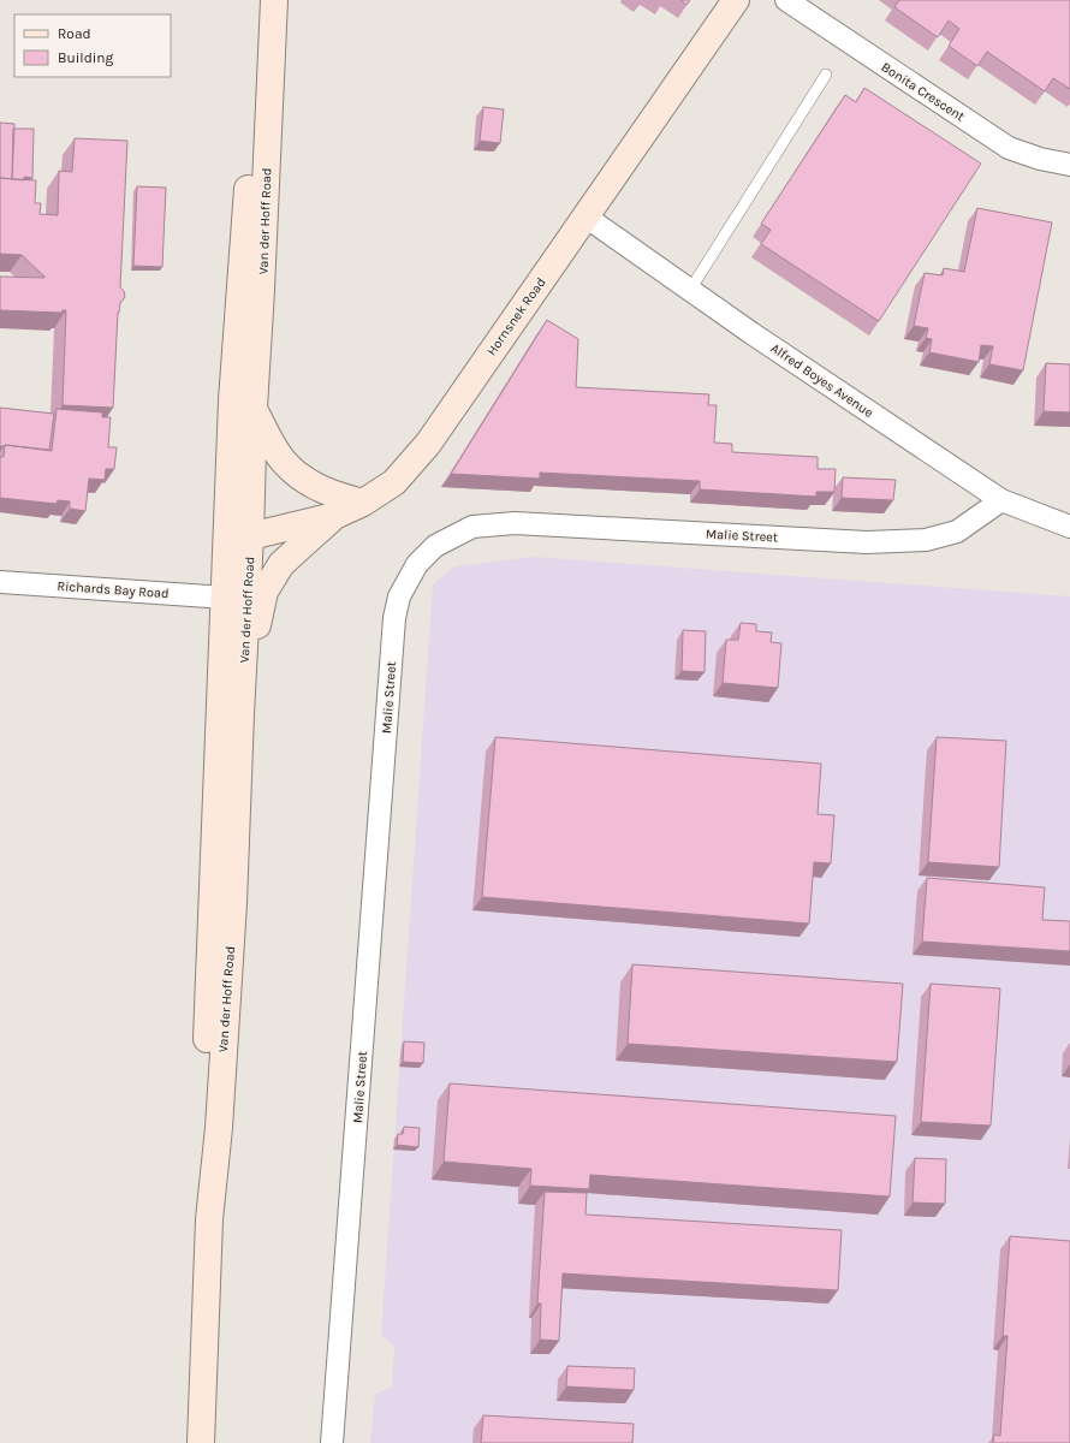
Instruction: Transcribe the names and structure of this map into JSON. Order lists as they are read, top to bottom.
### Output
{
  "streets": {
    "main road": ["Van der Hoff Road", "Hornsnek Road"],
    "street": [
      "Bonita Crescent",
      "Alfred Boyes Avenue",
      "Malie Street",
      "Richards Bay Road"
    ]
  },
  "crossings": [
    ["Van der Hoff Road", "Hornsnek Road"],
    ["Van der Hoff Road", "Richards Bay Road"],
    ["Hornsnek Road", "Alfred Boyes Avenue"],
    ["Alfred Boyes Avenue", "Malie Street"]
  ],
  "legend": ["Road", "Building"]
}
